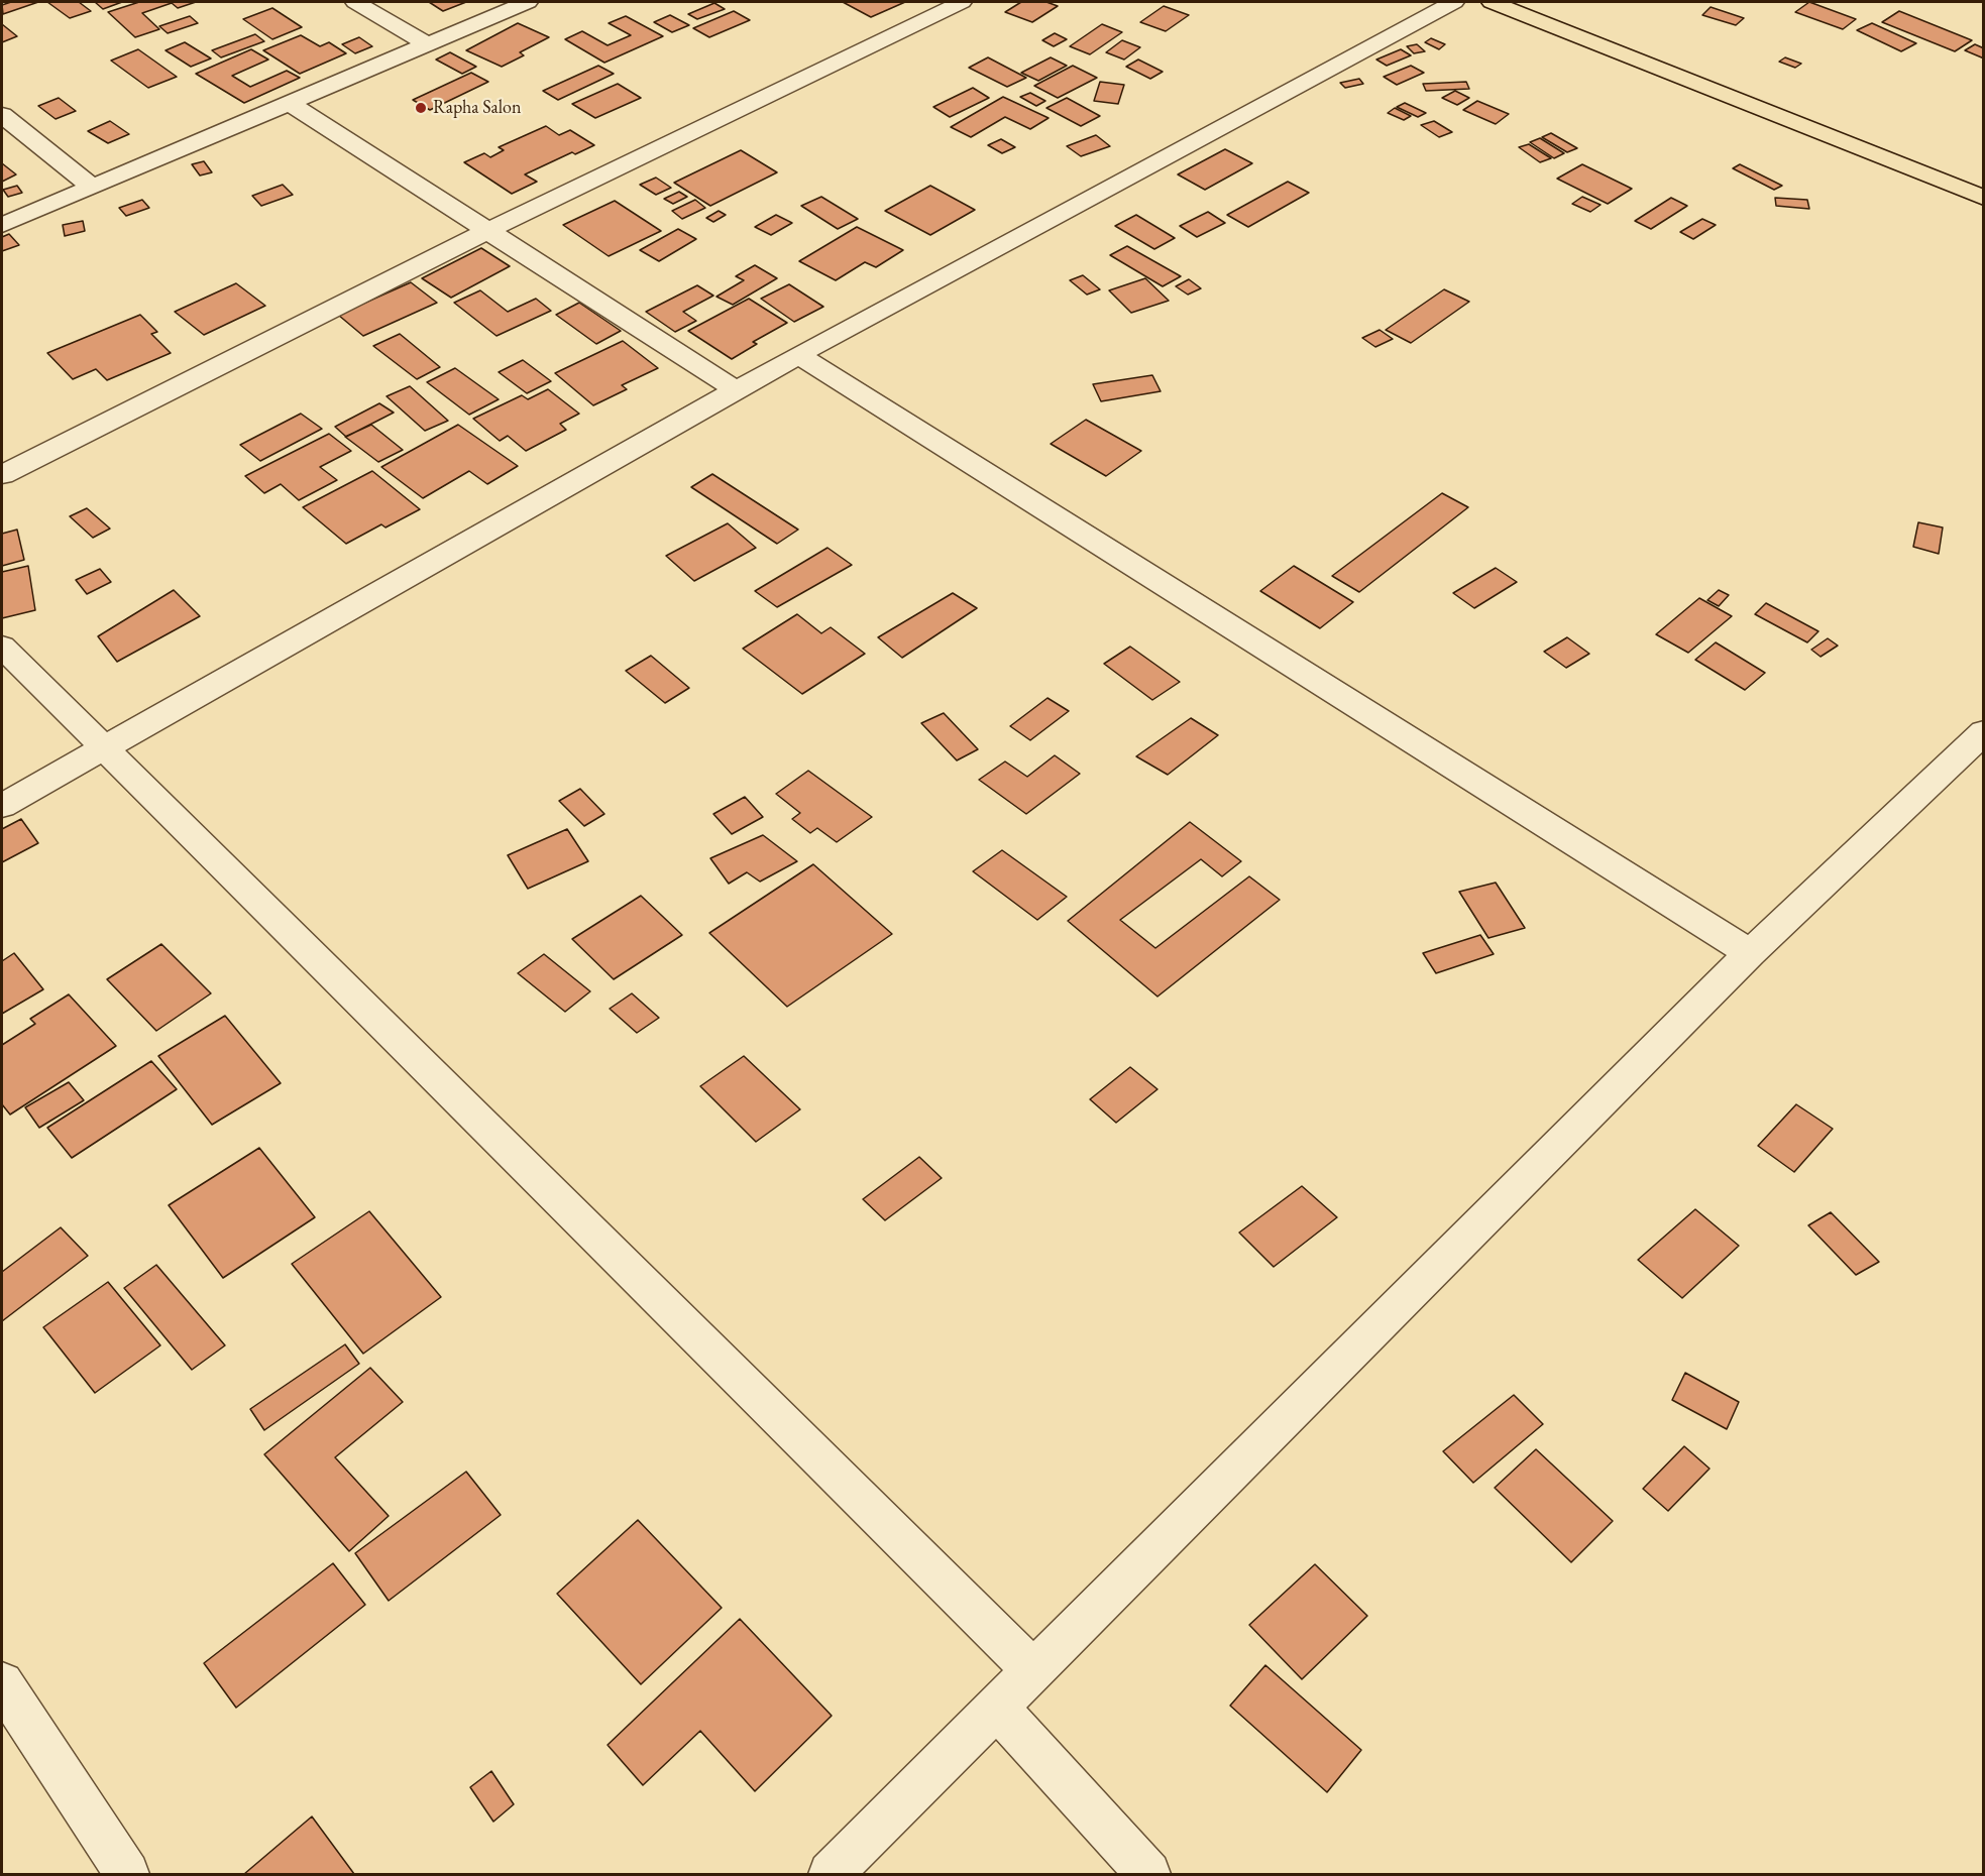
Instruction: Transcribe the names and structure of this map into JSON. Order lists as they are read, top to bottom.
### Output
{
  "places": ["Rapha Salon"]
}
